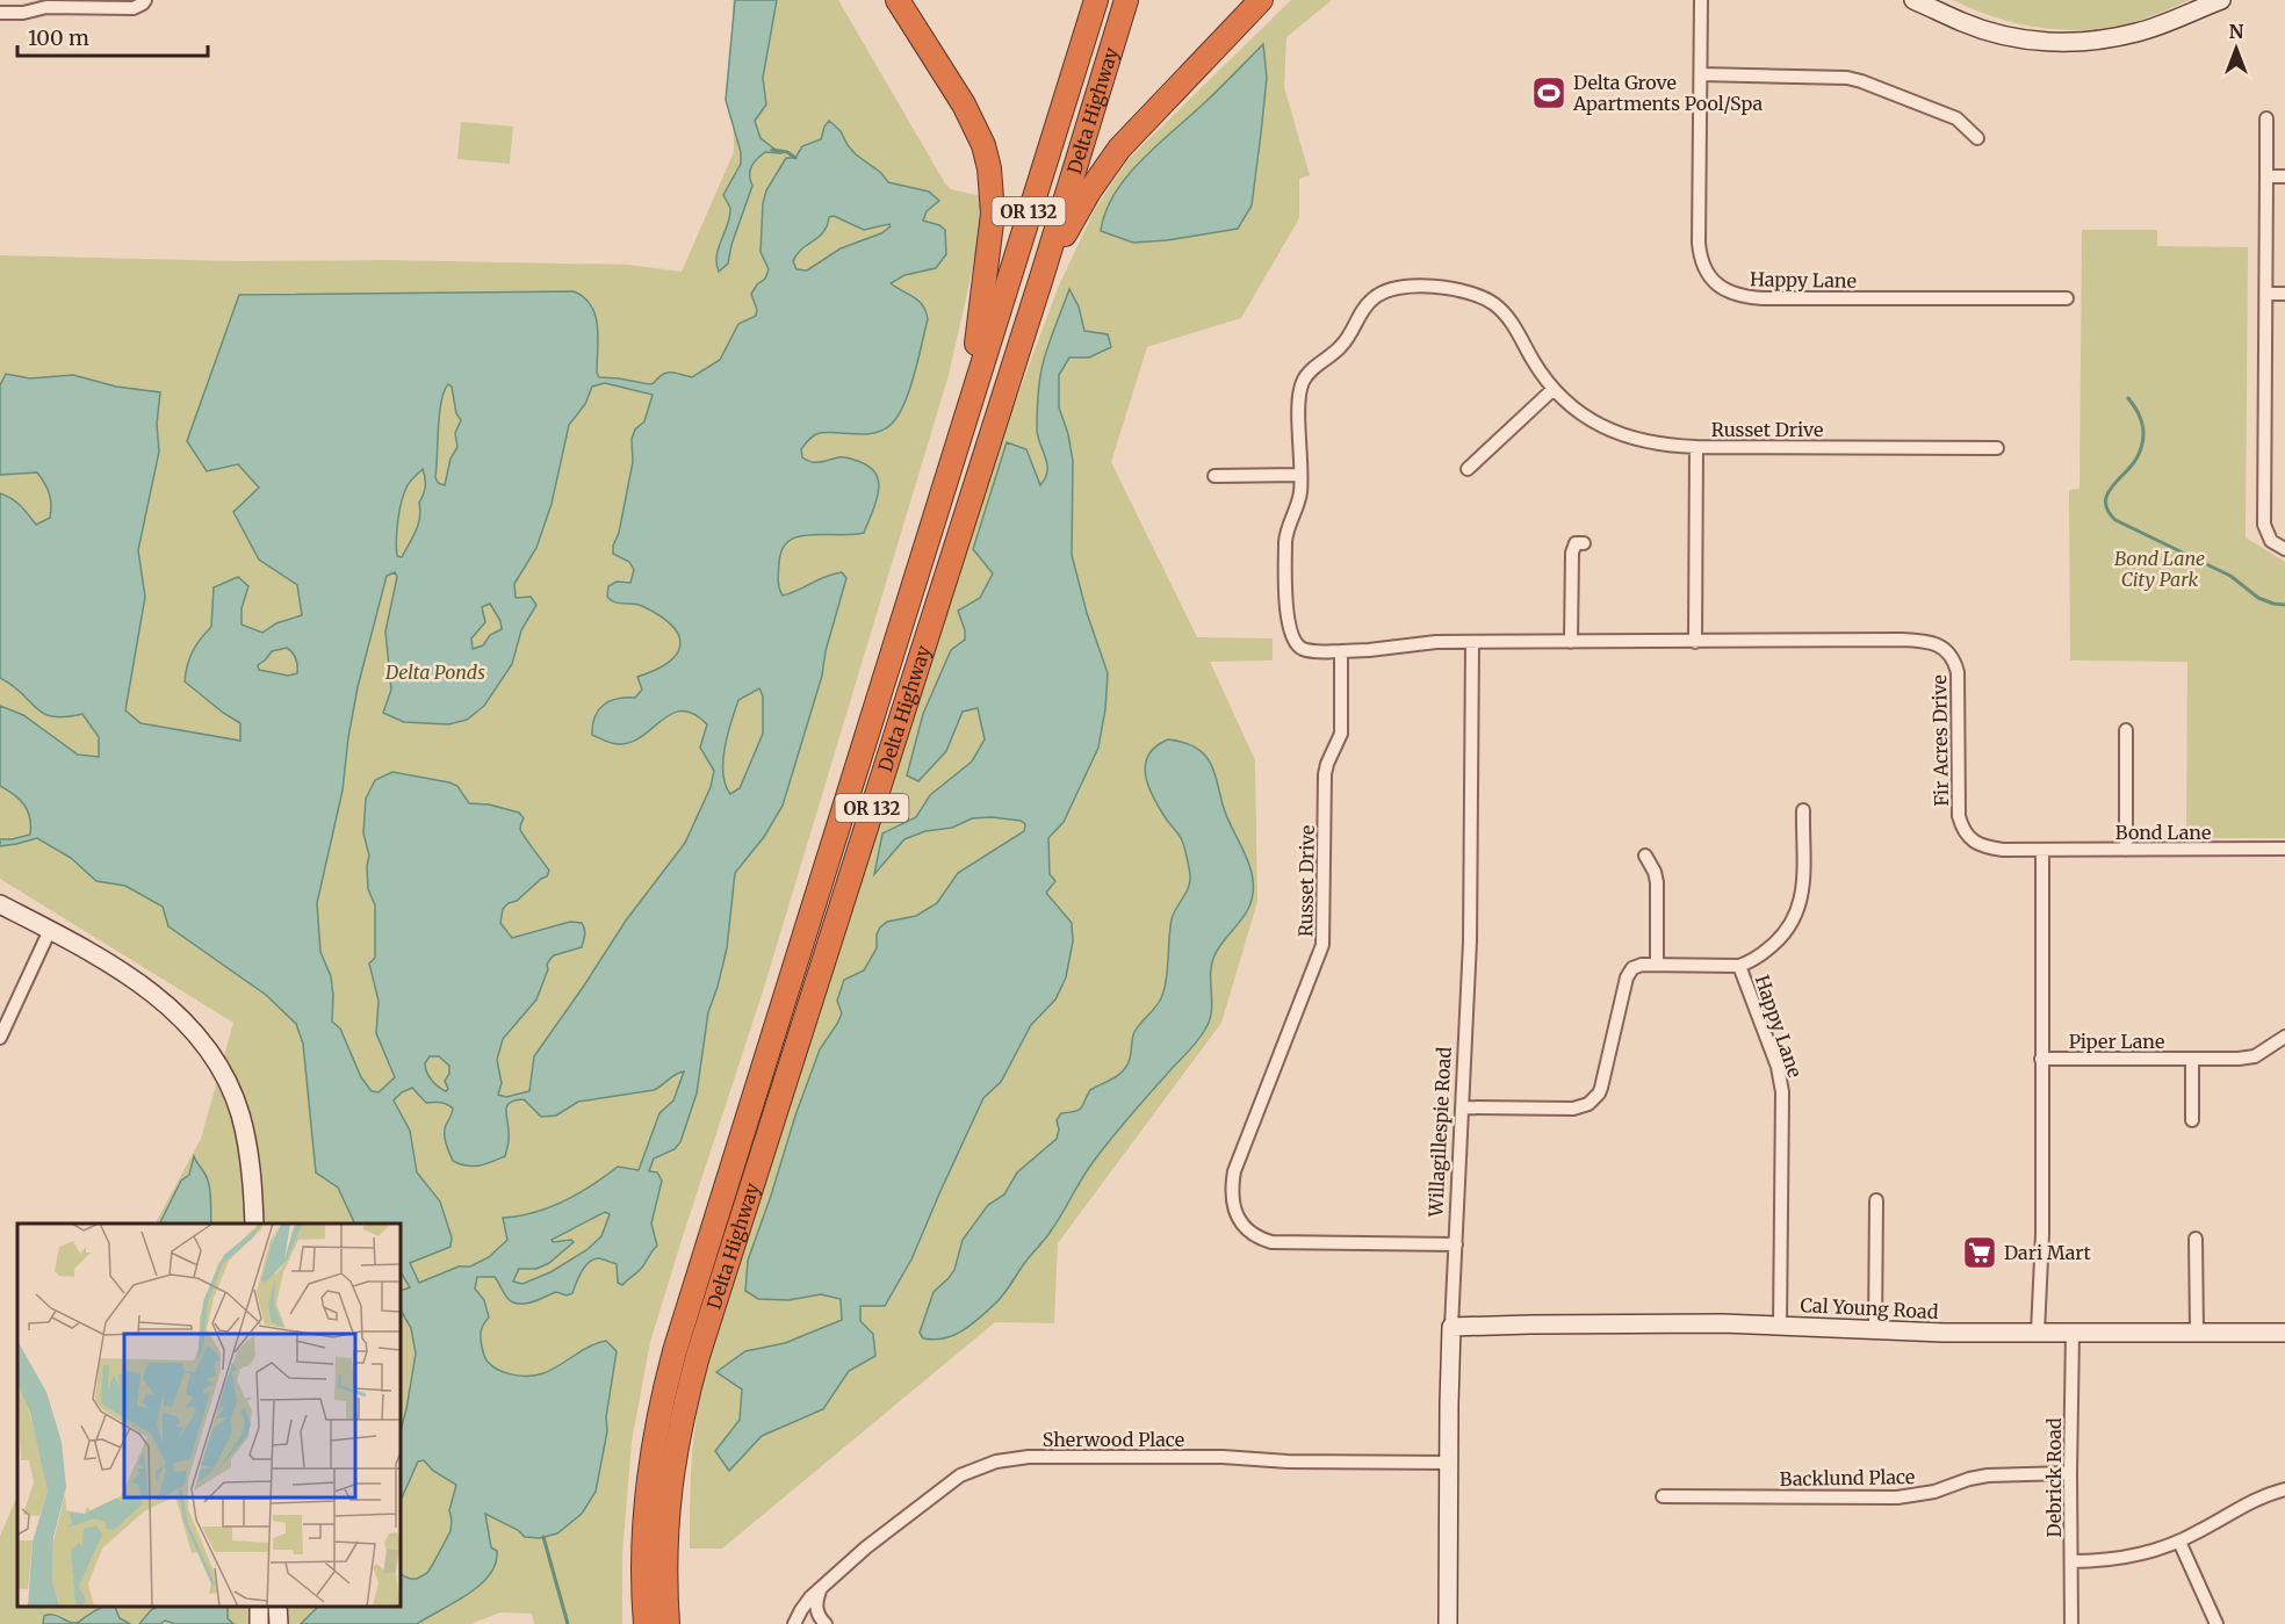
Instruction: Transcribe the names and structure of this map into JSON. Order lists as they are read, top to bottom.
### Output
{
  "streets": {
    "highway": ["Delta Highway", "OR 132"],
    "main road": ["Willagillespie Road", "Cal Young Road"],
    "street": [
      "Happy Lane",
      "Russet Drive",
      "Fir Acres Drive",
      "Bond Lane",
      "Piper Lane",
      "Sherwood Place",
      "Backlund Place",
      "Debrick Road"
    ]
  },
  "crossings": [
    ["Happy Lane", "Cal Young Road"],
    ["Russet Drive", "Fir Acres Drive"],
    ["Russet Drive", "Willagillespie Road"],
    ["Fir Acres Drive", "Bond Lane"],
    ["Fir Acres Drive", "Willagillespie Road"],
    ["Willagillespie Road", "Cal Young Road"],
    ["Willagillespie Road", "Sherwood Place"],
    ["Cal Young Road", "Debrick Road"],
    ["Backlund Place", "Debrick Road"]
  ],
  "parks": ["Bond Lane City Park", "Delta Ponds"],
  "places": {
    "sports": ["Delta Grove Apartments Pool/Spa"],
    "supermarket": ["Dari Mart"]
  },
  "scale_bar": "100 m",
  "north": "top"
}
